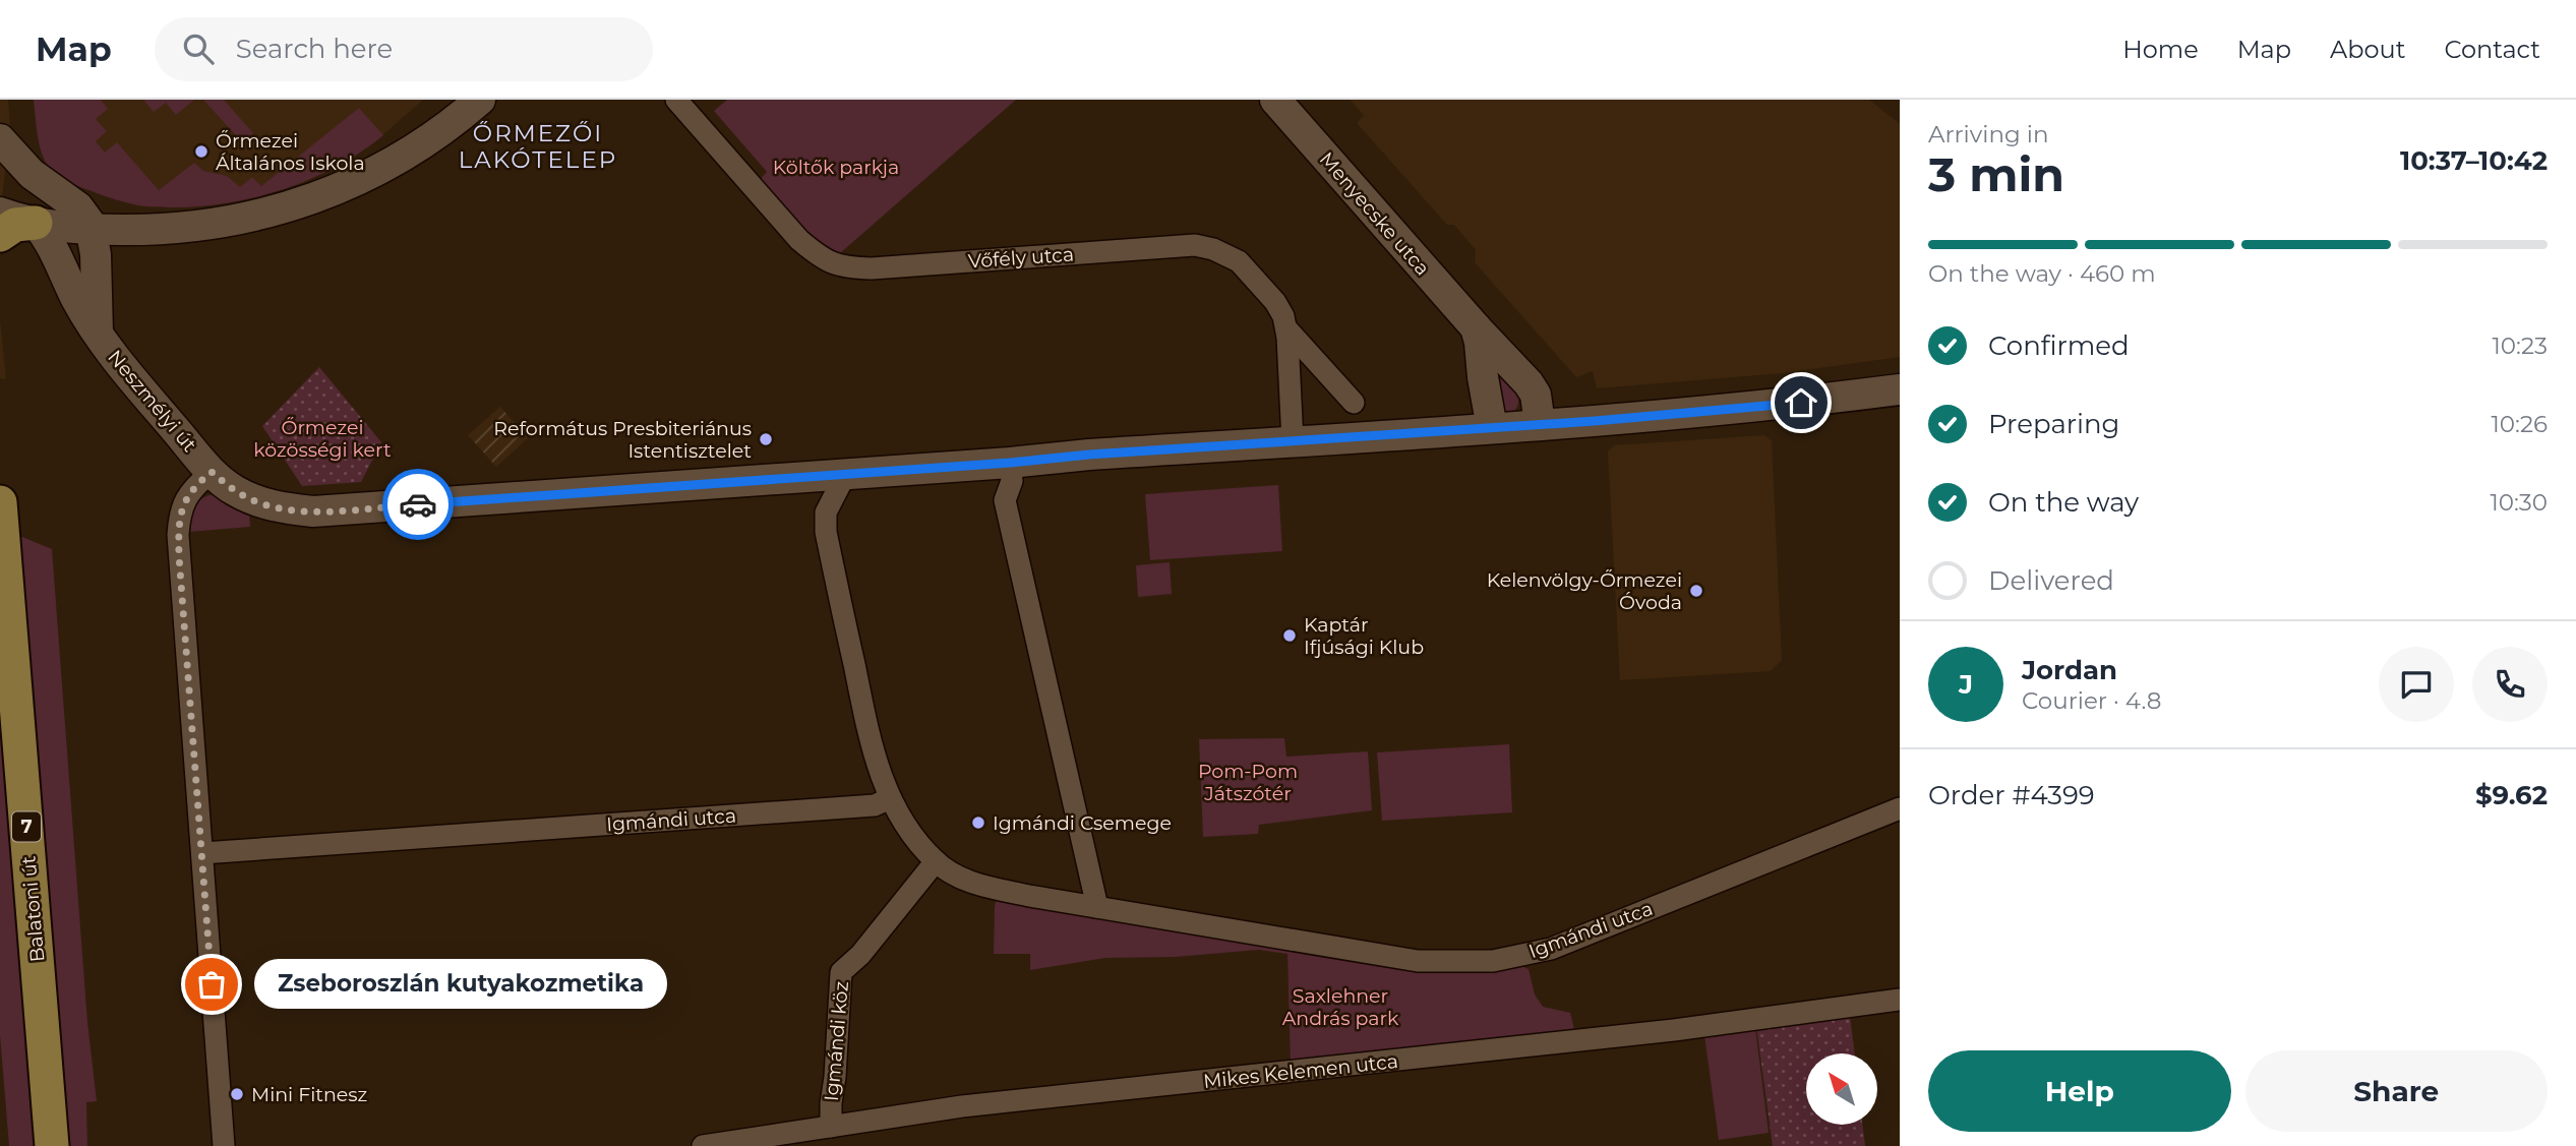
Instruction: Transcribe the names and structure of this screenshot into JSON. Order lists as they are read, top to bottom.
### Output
{
  "streets": {
    "main road": ["7", "Balatoni út"],
    "street": [
      "Menyecske utca",
      "Vőfély utca",
      "Neszmélyi út",
      "Igmándi utca",
      "Igmándi köz",
      "Mikes Kelemen utca"
    ]
  },
  "crossings": [
    ["Menyecske utca", "Neszmélyi út"],
    ["Vőfély utca", "Neszmélyi út"],
    ["Igmándi utca", "Igmándi köz"],
    ["Igmándi köz", "Mikes Kelemen utca"]
  ],
  "districts": ["ŐRMEZŐI LAKÓTELEP"],
  "parks": [
    "Költők parkja",
    "Őrmezei közösségi kert",
    "Pom-Pom Játszótér",
    "Saxlehner András park"
  ],
  "places": [
    "Őrmezei Általános Iskola",
    "Református Presbiteriánus Istentisztelet",
    "Kelenvölgy-Őrmezei Óvoda",
    "Kaptár Ifjúsági Klub",
    "Igmándi Csemege",
    "Zseboroszlán kutyakozmetika",
    "Mini Fitnesz"
  ],
  "north": "top left",
  "page": {
    "header": "Map",
    "search": "Search here",
    "nav": [
      "Home",
      "Map",
      "About",
      "Contact"
    ],
    "heading": ["3 min", "Arriving in", "10:37–10:42"],
    "panel": [
      "Jordan",
      "Courier · 4.8",
      "Order #4399",
      "$9.62"
    ],
    "bar": "On the way · 460 m",
    "list": [
      ["Confirmed", "10:23"],
      ["Preparing", "10:26"],
      ["On the way", "10:30"],
      "Delivered"
    ],
    "round": "J",
    "bubble": "Zseboroszlán kutyakozmetika",
    "buttons": ["Help", "Share"]
  }
}
